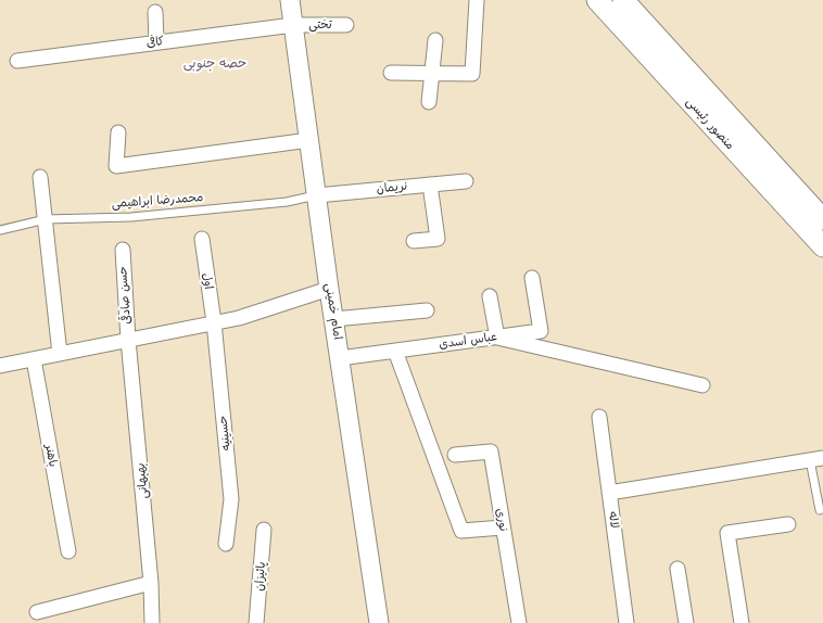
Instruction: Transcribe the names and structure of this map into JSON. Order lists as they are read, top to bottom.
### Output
{
  "streets": {
    "main road": ["منصور رئیسی"],
    "street": [
      "تختی",
      "کافی",
      "نریمان",
      "اول",
      "حسن صادقی",
      "امام خمینی",
      "عباس اسدی",
      "حسینیه",
      "باهنر",
      "بهبهانی",
      "نوری",
      "لاله",
      "پائیزان"
    ],
    "lane": ["محمدرضا ابراهیمی"]
  },
  "crossings": [
    ["تختی", "کافی"],
    ["تختی", "امام خمینی"],
    ["کافی", "امام خمینی"],
    ["نریمان", "محمدرضا ابراهیمی"],
    ["نریمان", "امام خمینی"],
    ["محمدرضا ابراهیمی", "امام خمینی"],
    ["اول", "حسینیه"],
    ["حسن صادقی", "بهبهانی"],
    ["امام خمینی", "عباس اسدی"]
  ],
  "districts": ["حصه جنوبی"]
}
